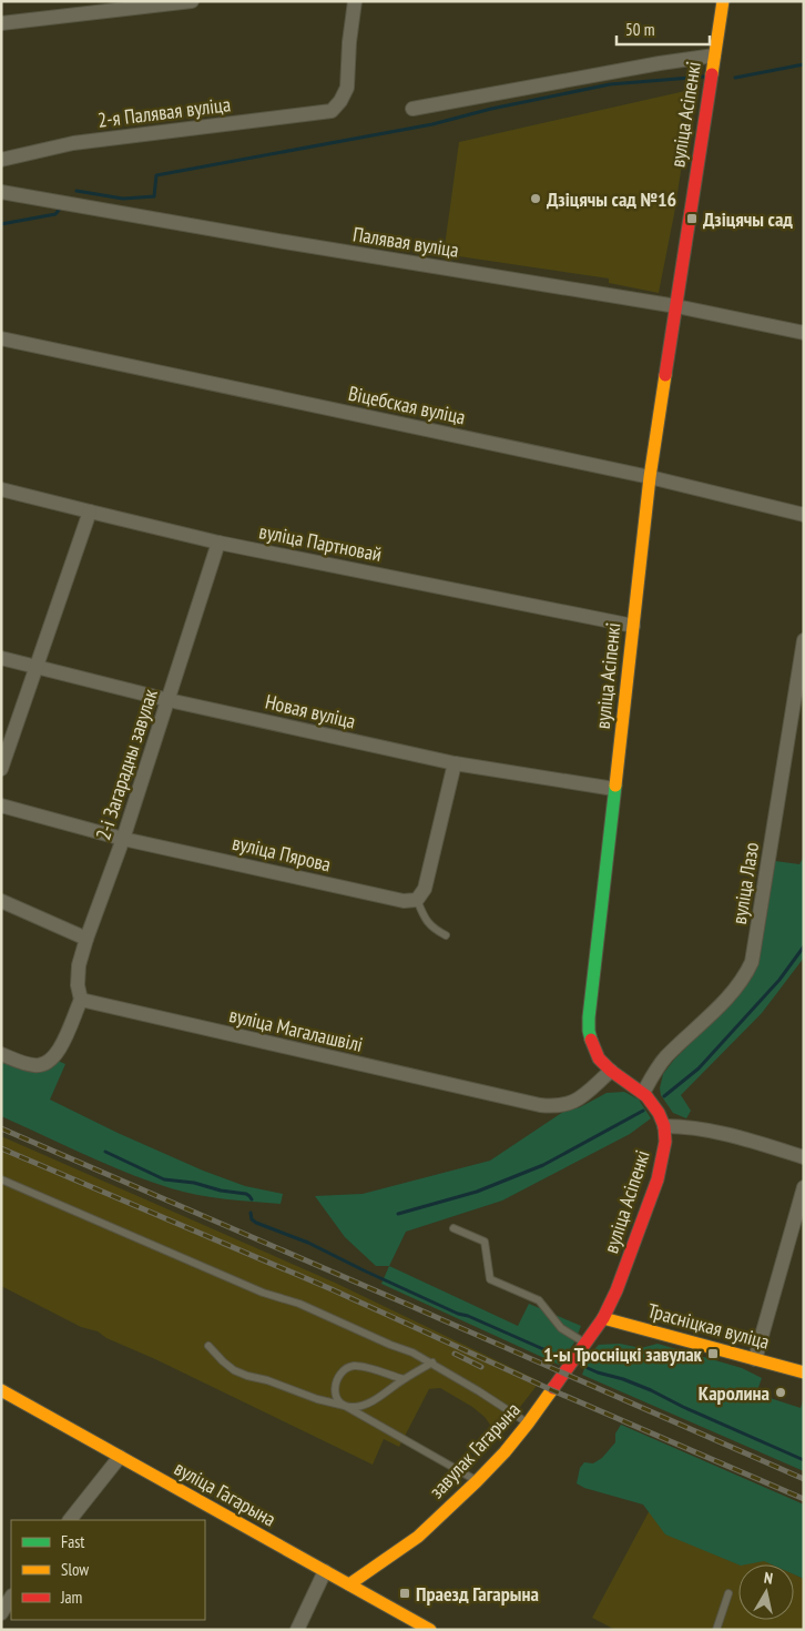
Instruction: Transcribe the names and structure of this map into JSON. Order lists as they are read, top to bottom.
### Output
{
  "streets": {
    "street": [
      "2-я Палявая вуліца",
      "вуліца Асіпенкі",
      "Палявая вуліца",
      "Віцебская вуліца",
      "вуліца Партновай",
      "Новая вуліца",
      "2-і Загарадны завулак",
      "вуліца Пярова",
      "вуліца Лазо",
      "вуліца Магалашвілі",
      "Трасніцкая вуліца",
      "завулак Гагарына",
      "вуліца Гагарына"
    ]
  },
  "crossings": [
    ["вуліца Асіпенкі", "Палявая вуліца"],
    ["вуліца Асіпенкі", "Віцебская вуліца"],
    ["вуліца Асіпенкі", "вуліца Партновай"],
    ["вуліца Асіпенкі", "Новая вуліца"],
    ["вуліца Асіпенкі", "вуліца Лазо"],
    ["вуліца Асіпенкі", "вуліца Магалашвілі"],
    ["вуліца Асіпенкі", "Трасніцкая вуліца"],
    ["вуліца Асіпенкі", "завулак Гагарына"],
    ["вуліца Партновай", "2-і Загарадны завулак"],
    ["Новая вуліца", "2-і Загарадны завулак"],
    ["2-і Загарадны завулак", "вуліца Пярова"],
    ["2-і Загарадны завулак", "вуліца Магалашвілі"],
    ["Трасніцкая вуліца", "завулак Гагарына"],
    ["завулак Гагарына", "вуліца Гагарына"]
  ],
  "places": {
    "other": ["Дзіцячы сад №16", "Каролина"],
    "transit": ["Дзіцячы сад", "1-ы Тросніцкі завулак", "Праезд Гагарына"]
  },
  "legend": ["Fast", "Slow", "Jam"],
  "scale_bar": "50 m",
  "north": "top"
}
